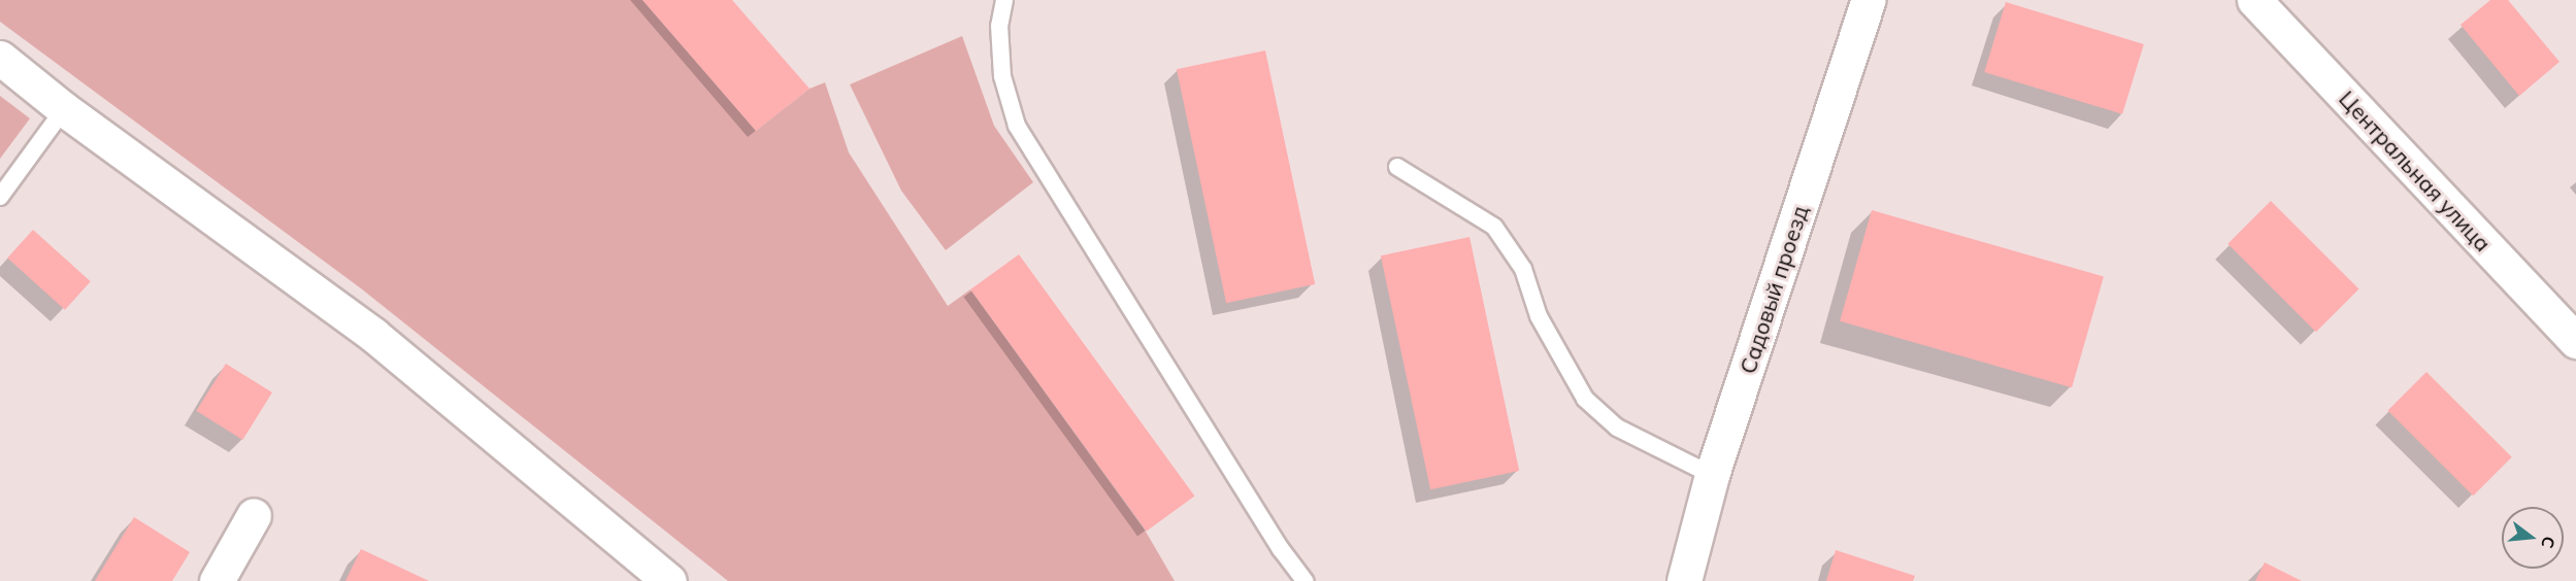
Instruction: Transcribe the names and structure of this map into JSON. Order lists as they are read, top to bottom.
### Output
{
  "streets": {
    "street": ["Центральная улица", "Садовый проезд"]
  },
  "north": "right"
}
